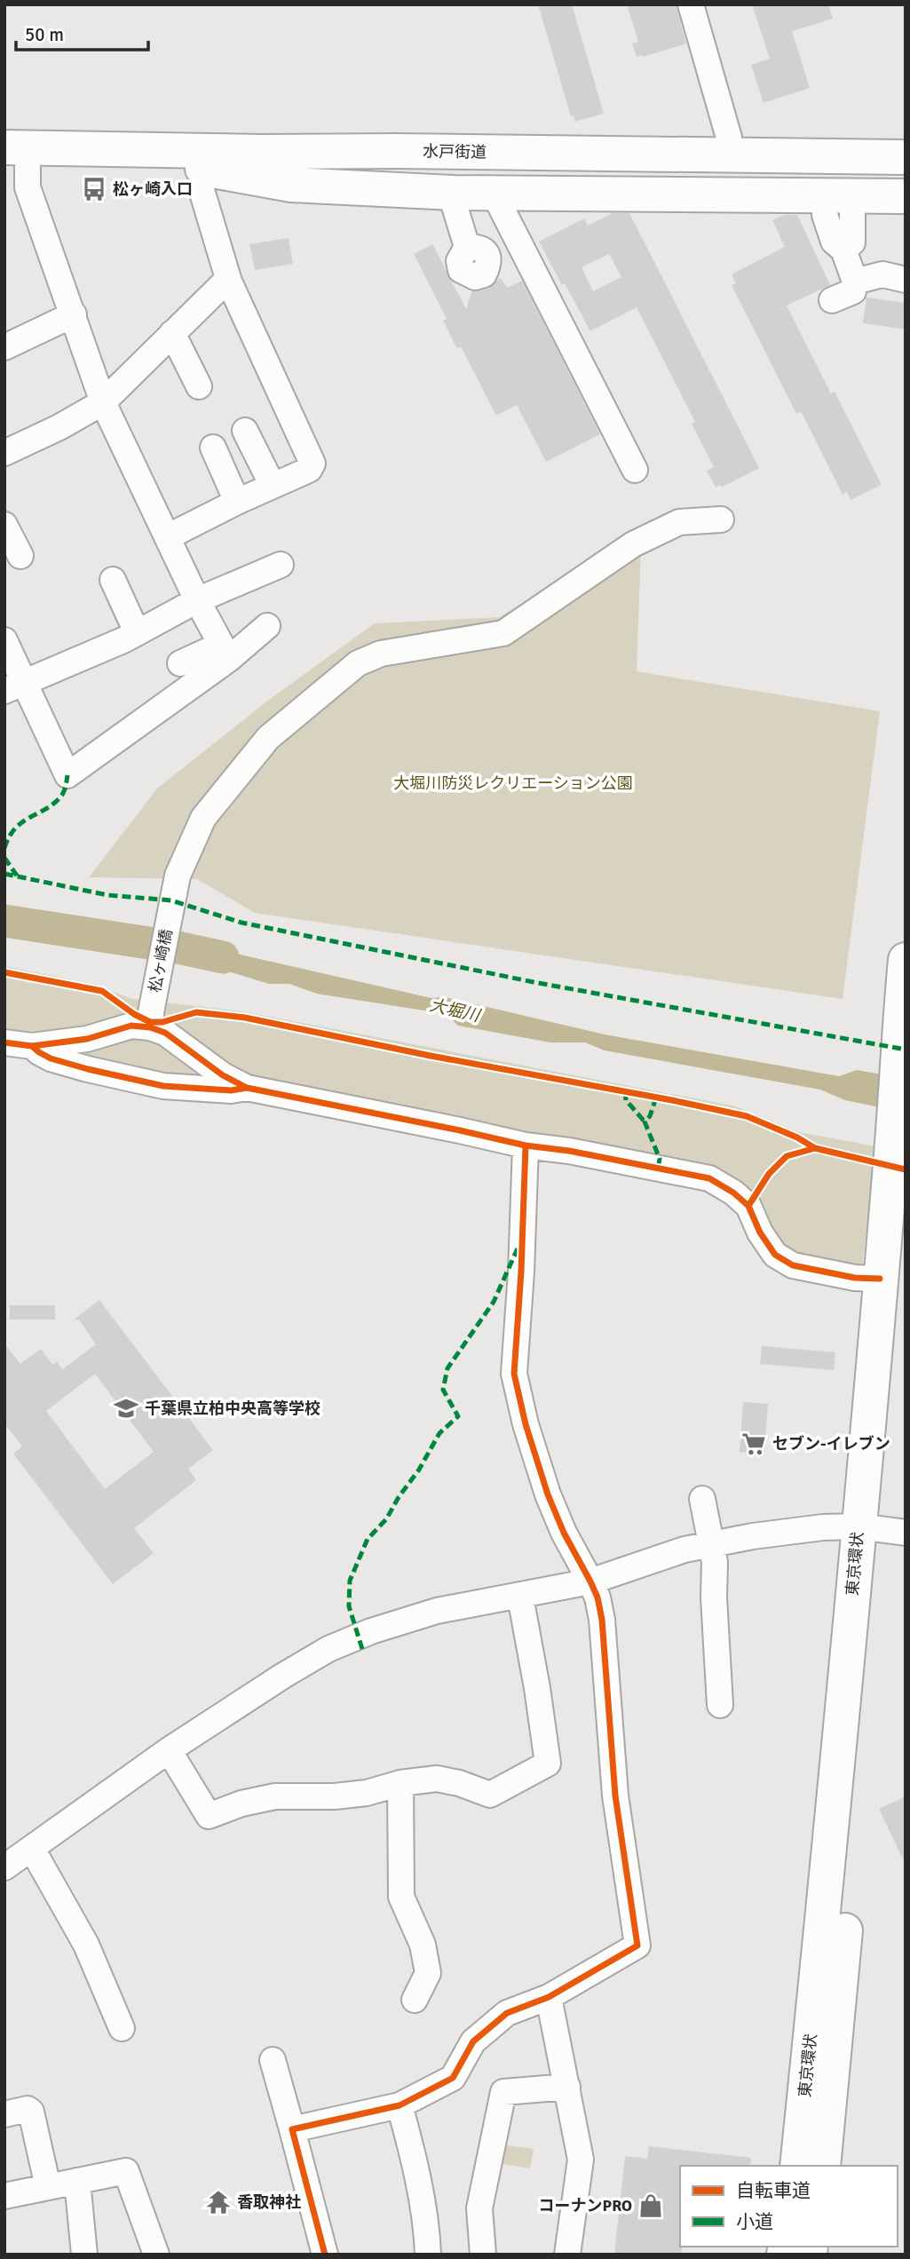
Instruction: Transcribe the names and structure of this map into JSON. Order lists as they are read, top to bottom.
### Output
{
  "streets": {
    "highway": ["水戸街道", "東京環状"],
    "street": ["松ヶ崎橋"]
  },
  "water": ["大堀川"],
  "parks": ["大堀川防災レクリエーション公園"],
  "places": {
    "bus stop": ["松ヶ崎入口"],
    "school or university": ["千葉県立柏中央高等学校"],
    "supermarket": ["セブン-イレブン"],
    "temple": ["香取神社"],
    "shop": ["コーナンPRO"]
  },
  "legend": ["自転車道", "小道"],
  "scale_bar": "50 m"
}
